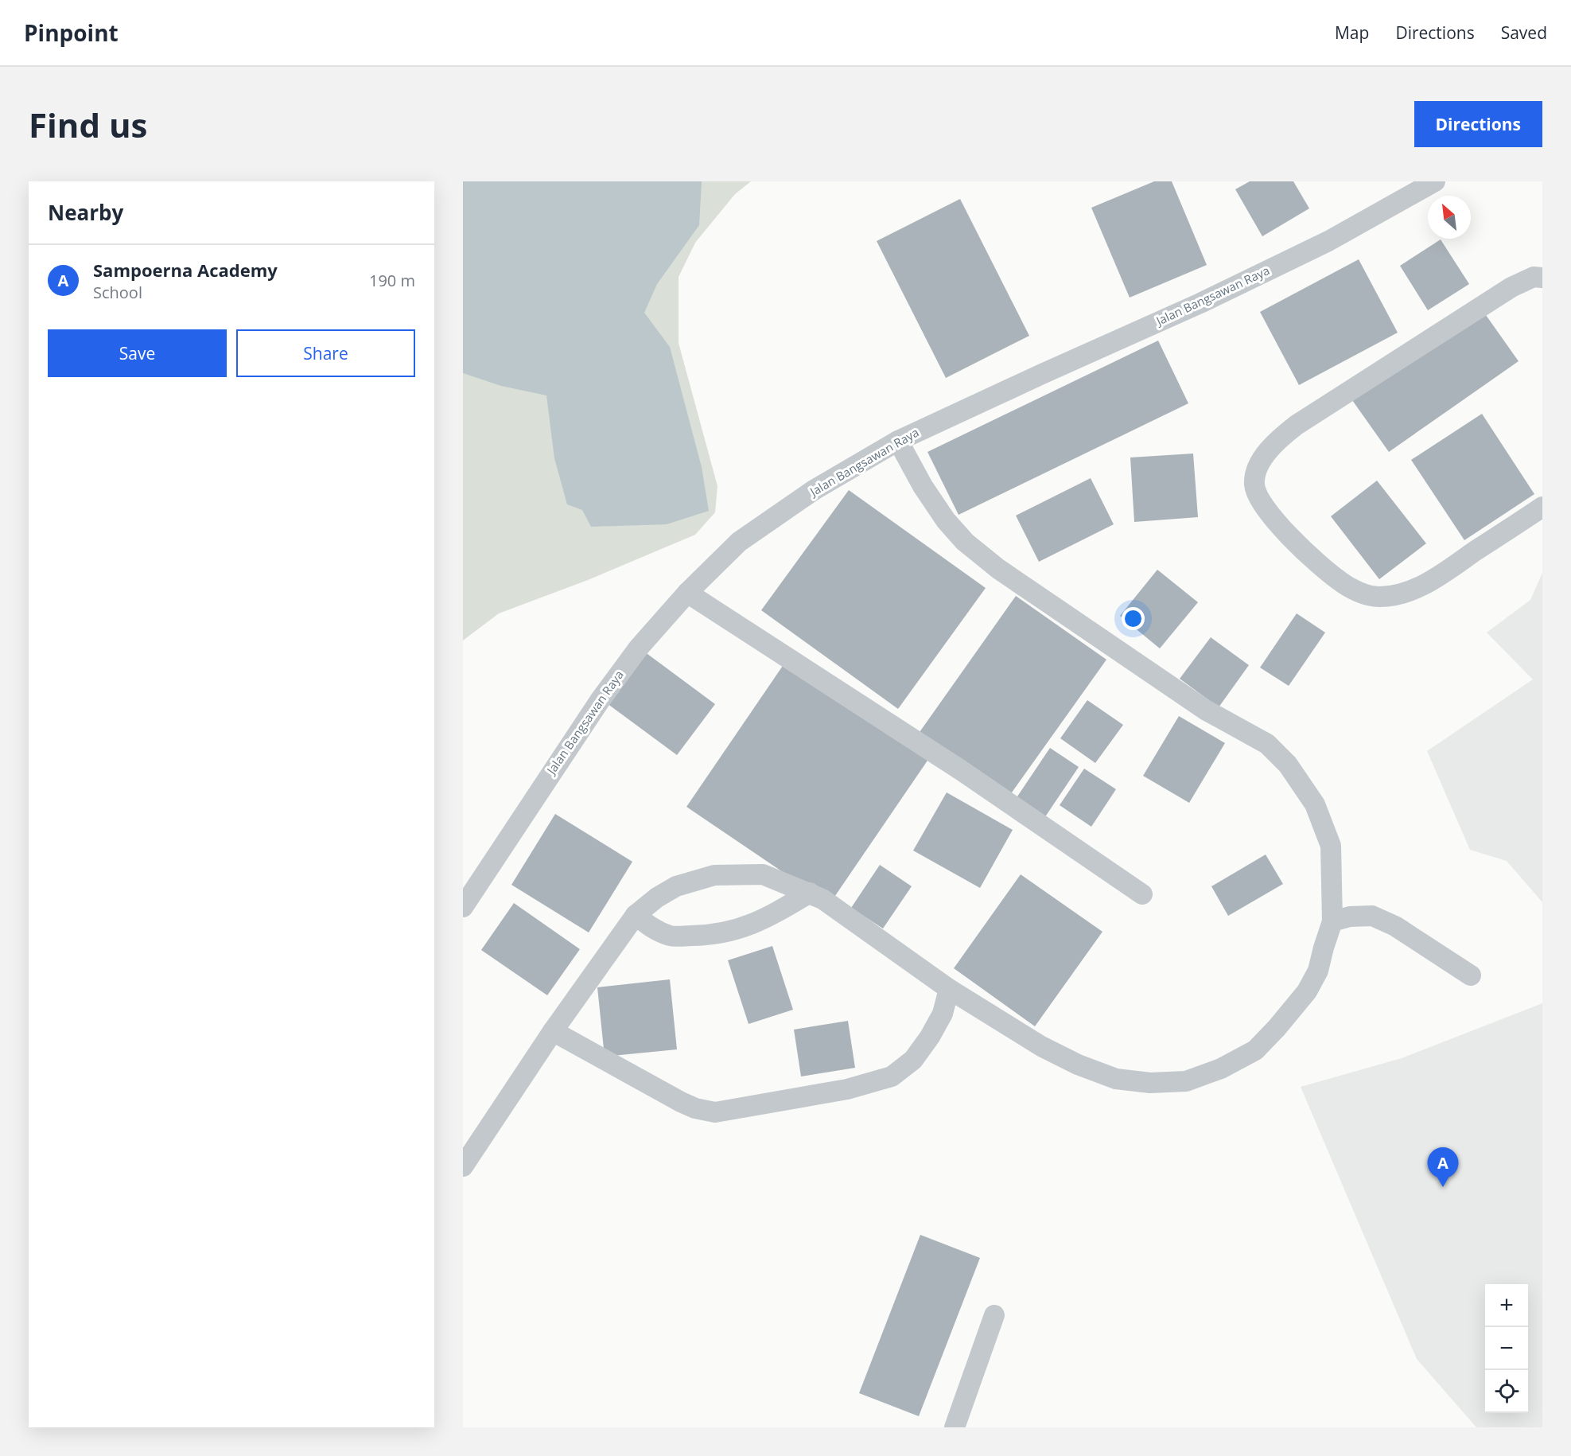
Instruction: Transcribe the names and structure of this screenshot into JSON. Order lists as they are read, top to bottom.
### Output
{
  "streets": {
    "street": ["Jalan Bangsawan Raya"]
  },
  "north": "top left",
  "page": {
    "header": "Pinpoint",
    "nav": ["Map", "Directions", "Saved"],
    "buttons": [
      "Directions",
      ["Save", "Share"]
    ],
    "title": "Find us",
    "heading": "Nearby",
    "list": [
      {
        "mark": "A",
        "name": "Sampoerna Academy",
        "note": "School",
        "value": "190 m"
      }
    ],
    "pins": "A",
    "map_buttons": ["+", "−"]
  }
}
